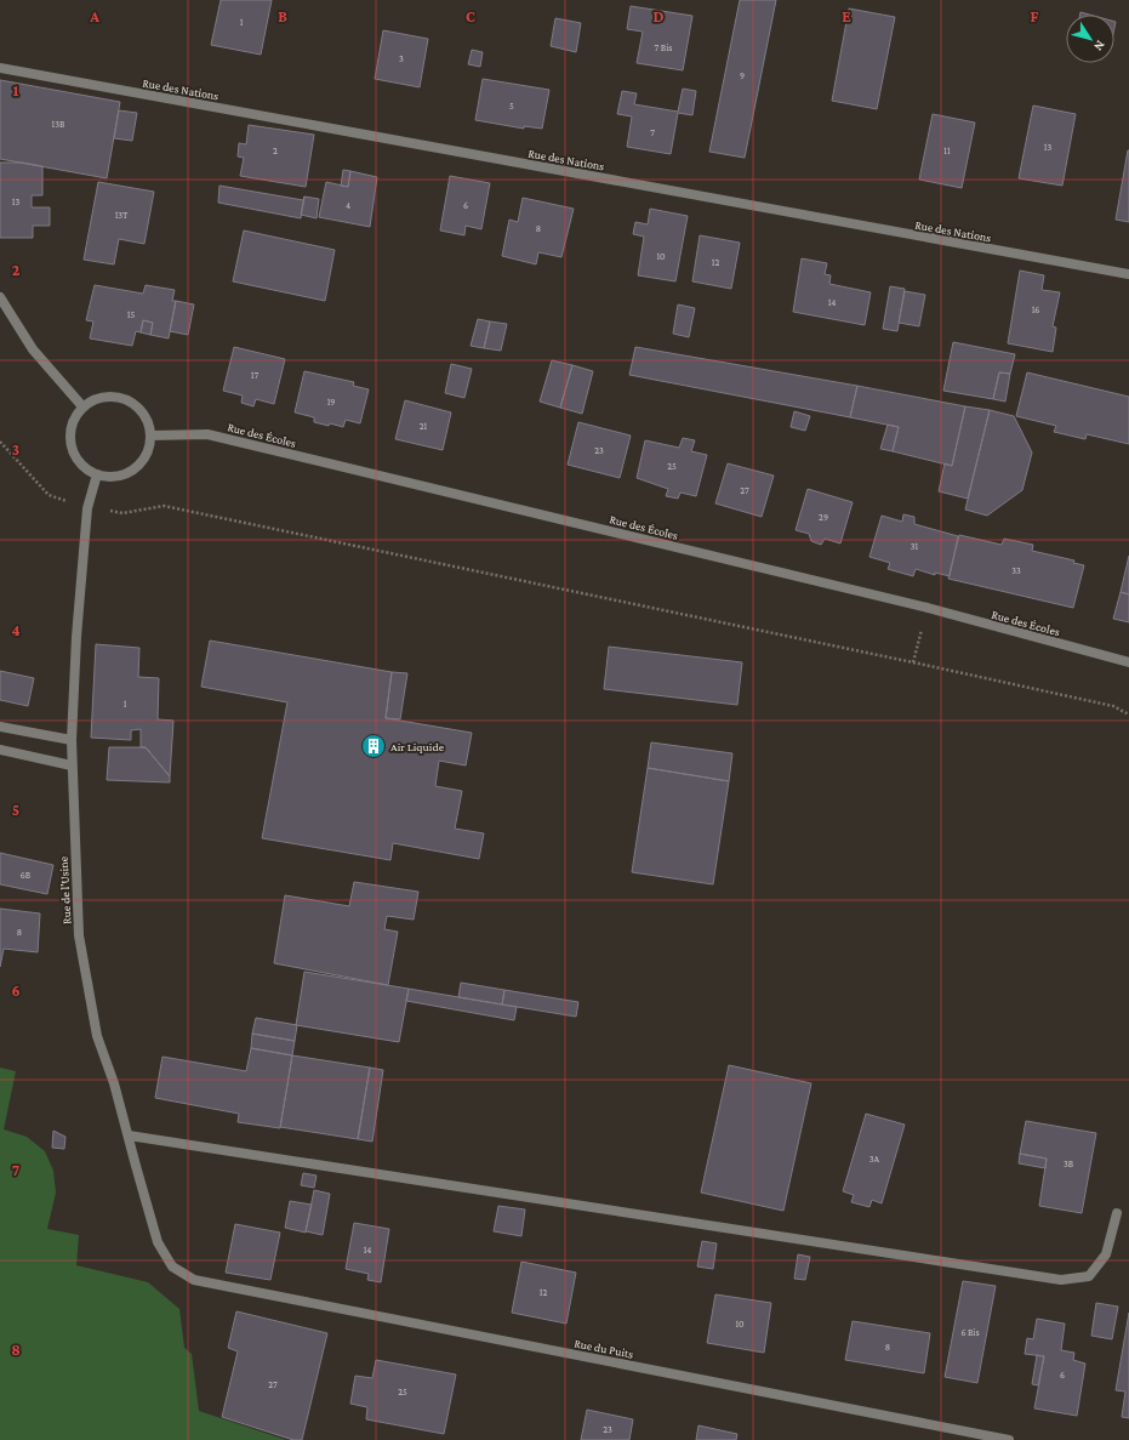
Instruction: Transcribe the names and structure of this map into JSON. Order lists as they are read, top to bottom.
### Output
{
  "streets": {
    "street": [
      "Rue des Nations",
      "Rue des Écoles",
      "Rue de l'Usine",
      "Rue du Puits"
    ]
  },
  "crossings": [
    ["Rue des Écoles", "Rue de l'Usine"],
    ["Rue de l'Usine", "Rue du Puits"]
  ],
  "places": {
    "building": ["Air Liquide"]
  },
  "house_numbers": [
    "1",
    "7 Bis",
    "3",
    "9",
    "5",
    "13B",
    "7",
    "13",
    "2",
    "11",
    "13",
    "4",
    "6",
    "13T",
    "8",
    "10",
    "12",
    "14",
    "16",
    "15",
    "17",
    "19",
    "21",
    "23",
    "25",
    "27",
    "29",
    "31",
    "33",
    "1",
    "6B",
    "8",
    "3A",
    "3B",
    "14",
    "12",
    "10",
    "6 Bis",
    "8",
    "6",
    "27",
    "25",
    "23"
  ],
  "north": "bottom right",
  "grid": {
    "columns": [
      "A",
      "B",
      "C",
      "D",
      "E",
      "F"
    ],
    "rows": [
      "1",
      "2",
      "3",
      "4",
      "5",
      "6",
      "7",
      "8"
    ]
  }
}
